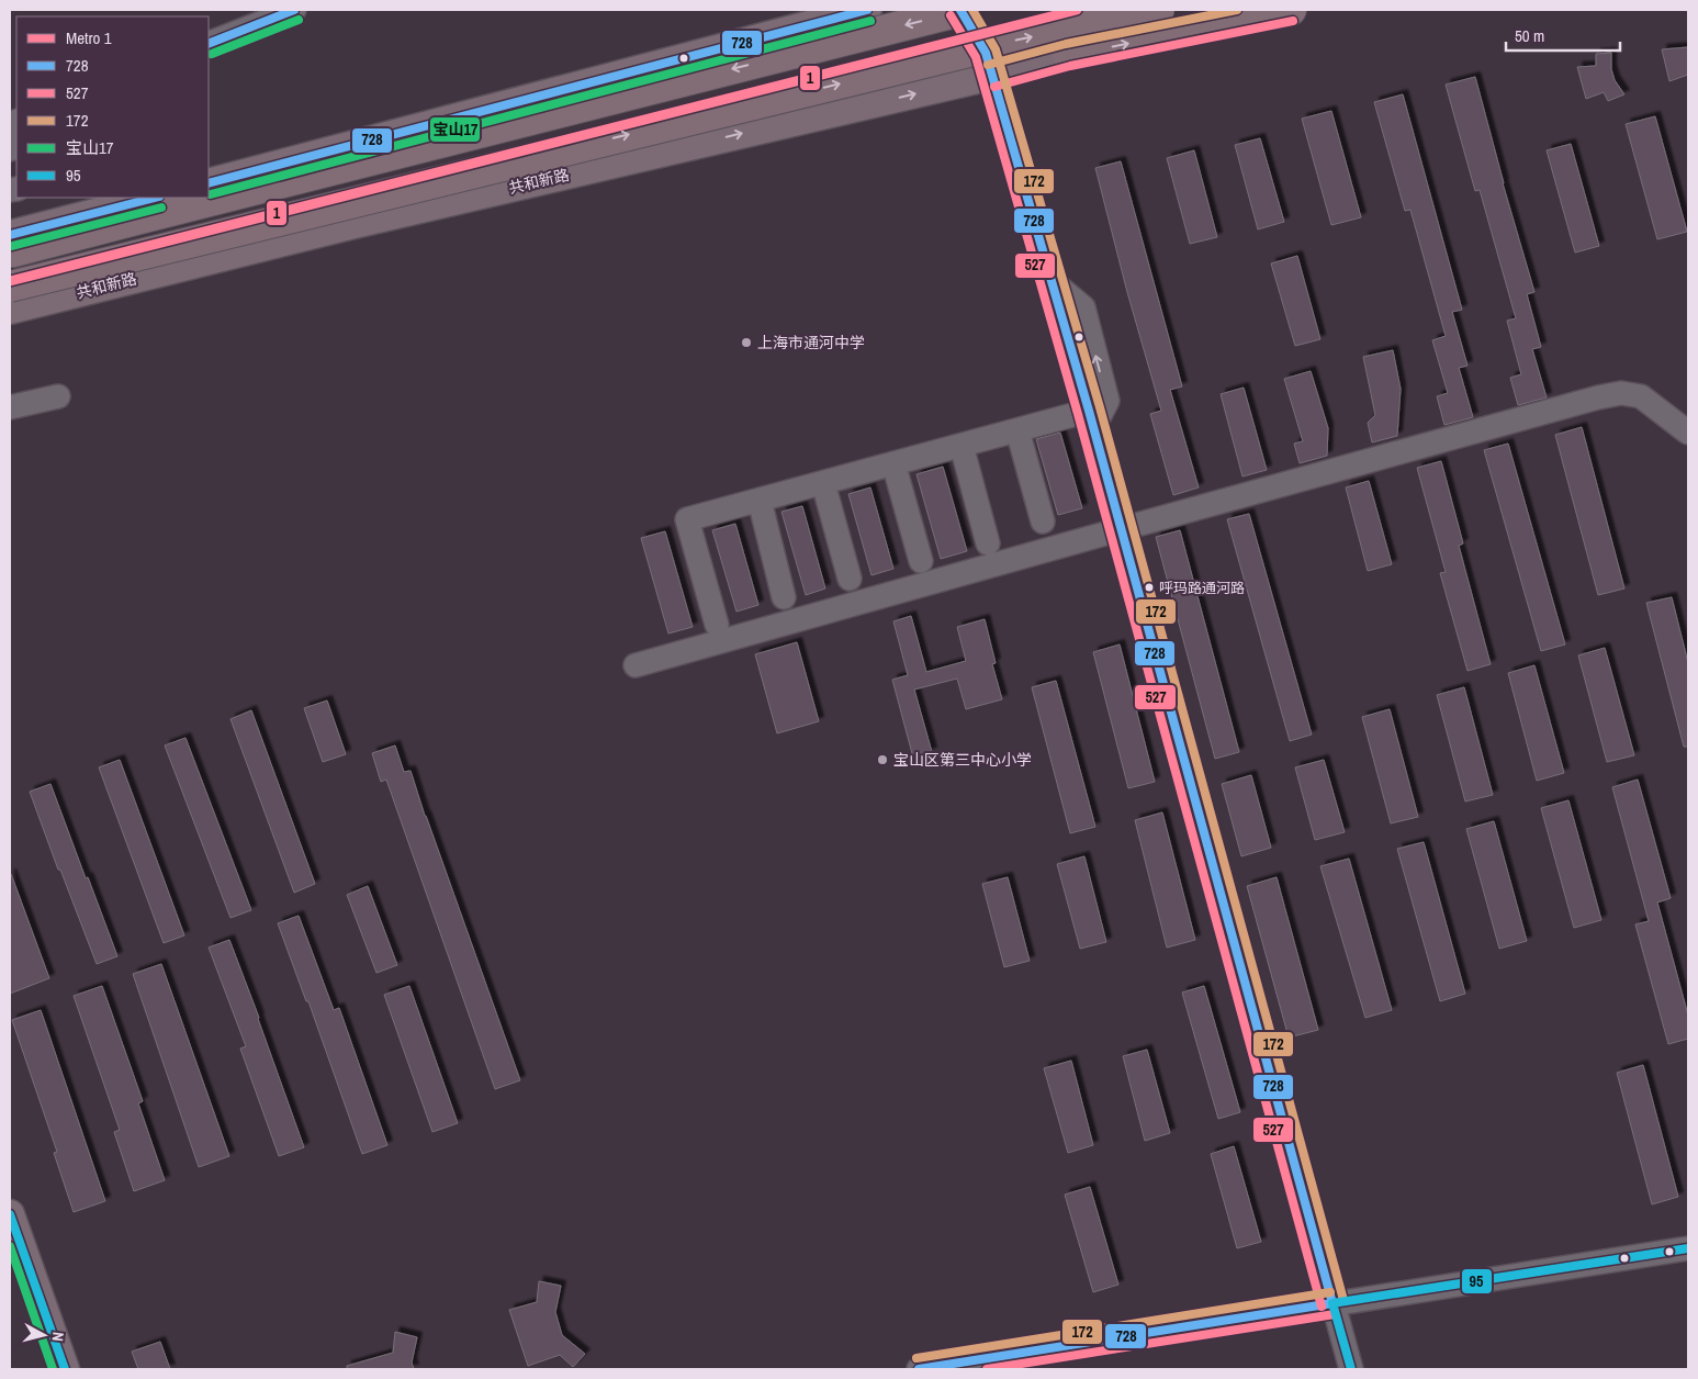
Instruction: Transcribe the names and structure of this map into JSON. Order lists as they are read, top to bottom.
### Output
{
  "streets": {
    "main road": ["共和新路"]
  },
  "places": ["上海市通河中学", "呼玛路通河路", "宝山区第三中心小学"],
  "lines": [
    "metro line 1",
    "transit line 728",
    "transit line 172",
    "transit line 527",
    "transit line 宝山17",
    "transit line 95"
  ],
  "legend": [
    "Metro 1",
    "728",
    "527",
    "172",
    "宝山17",
    "95"
  ],
  "scale_bar": "50 m",
  "north": "right"
}
